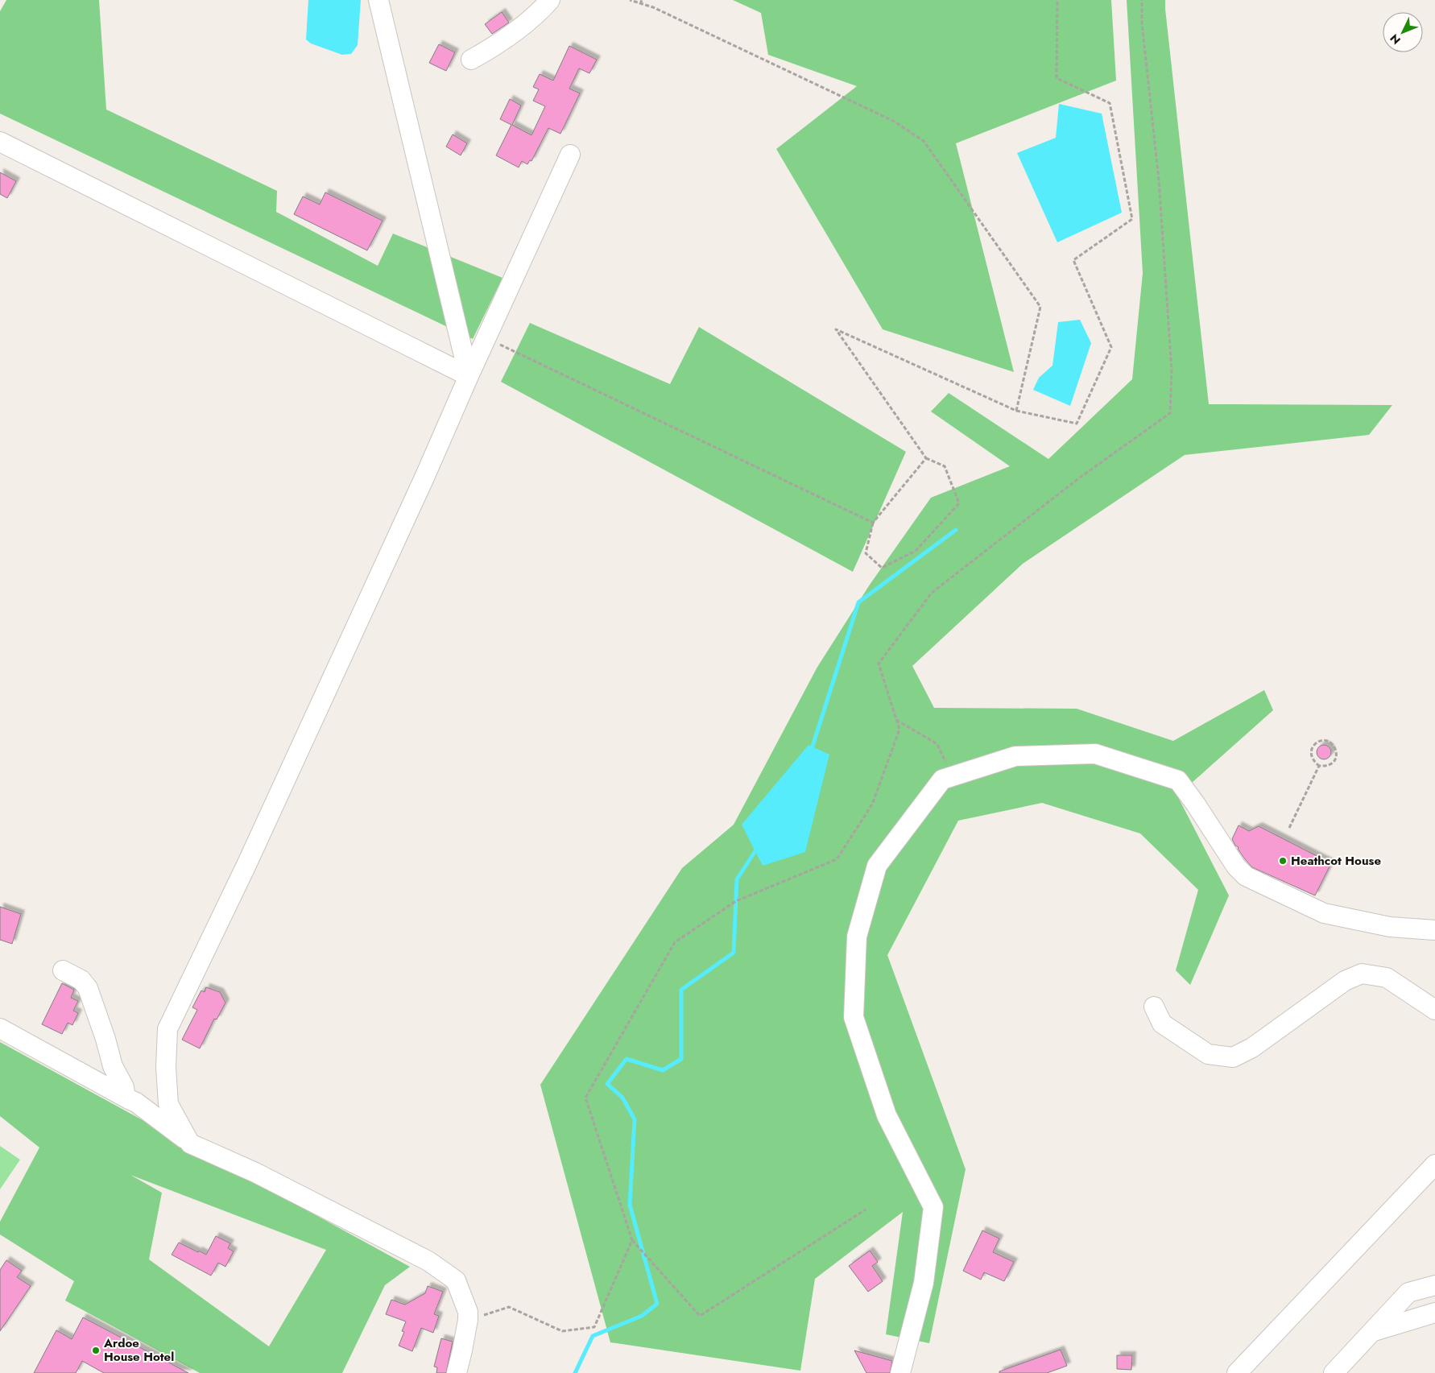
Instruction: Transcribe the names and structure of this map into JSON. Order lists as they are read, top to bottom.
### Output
{
  "places": ["Heathcot House", "Ardoe House Hotel"],
  "north": "bottom left"
}
